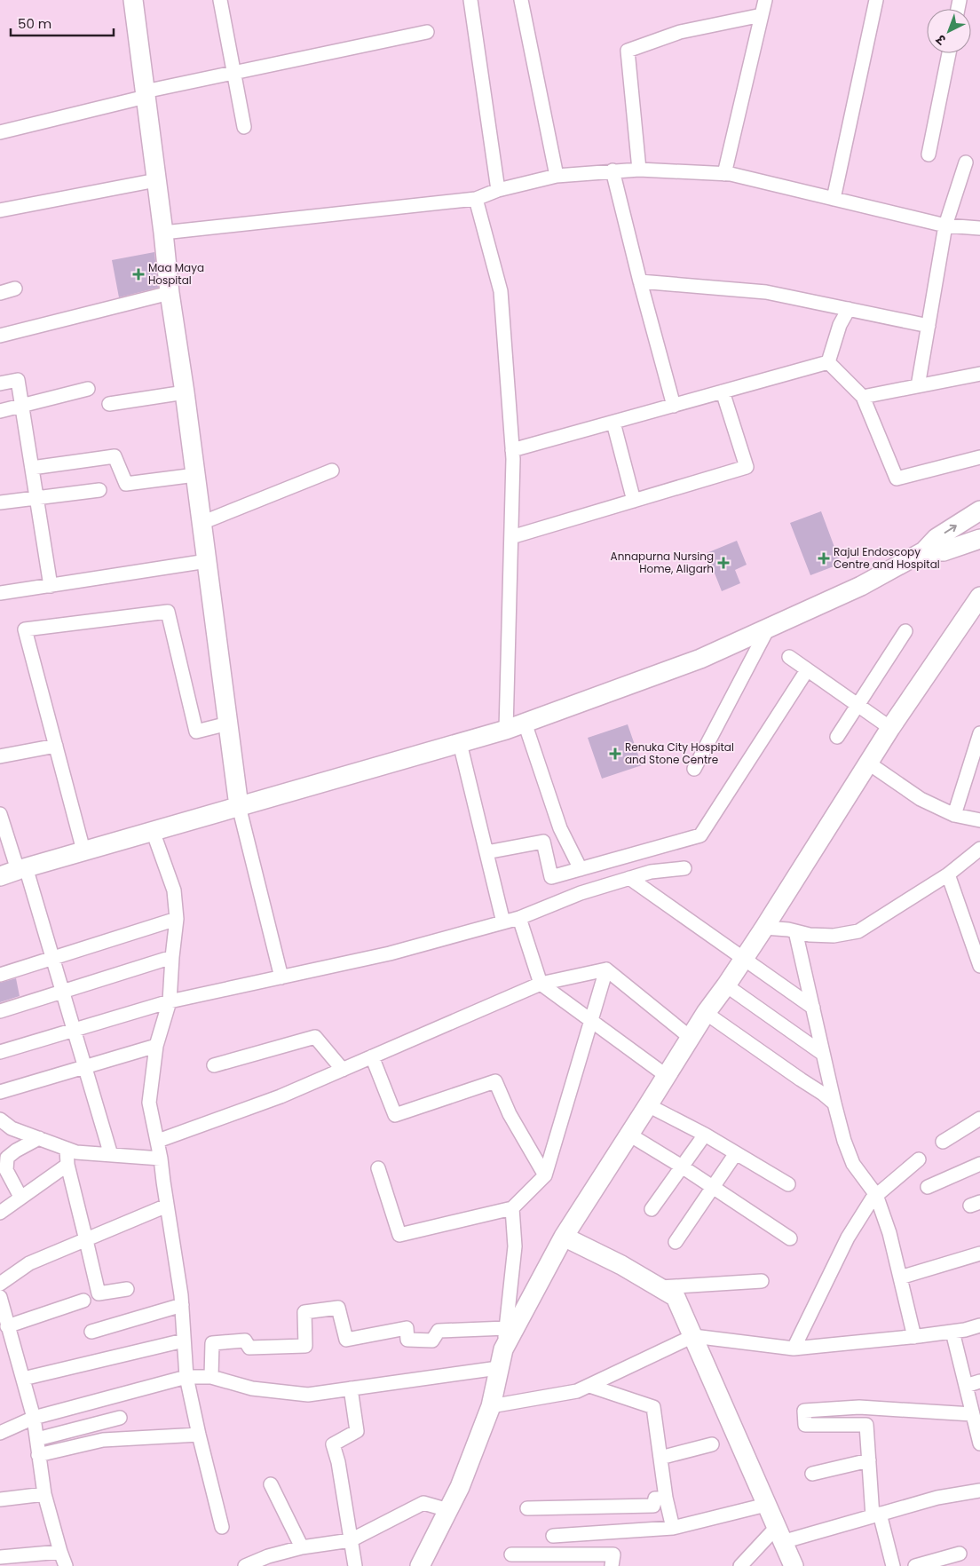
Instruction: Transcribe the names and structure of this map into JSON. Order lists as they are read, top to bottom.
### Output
{
  "places": {
    "health": [
      "Maa Maya Hospital",
      "Rajul Endoscopy Centre and Hospital",
      "Annapurna Nursing Home, Aligarh",
      "Renuka City Hospital and Stone Centre"
    ]
  },
  "scale_bar": "50 m",
  "north": "bottom left"
}
